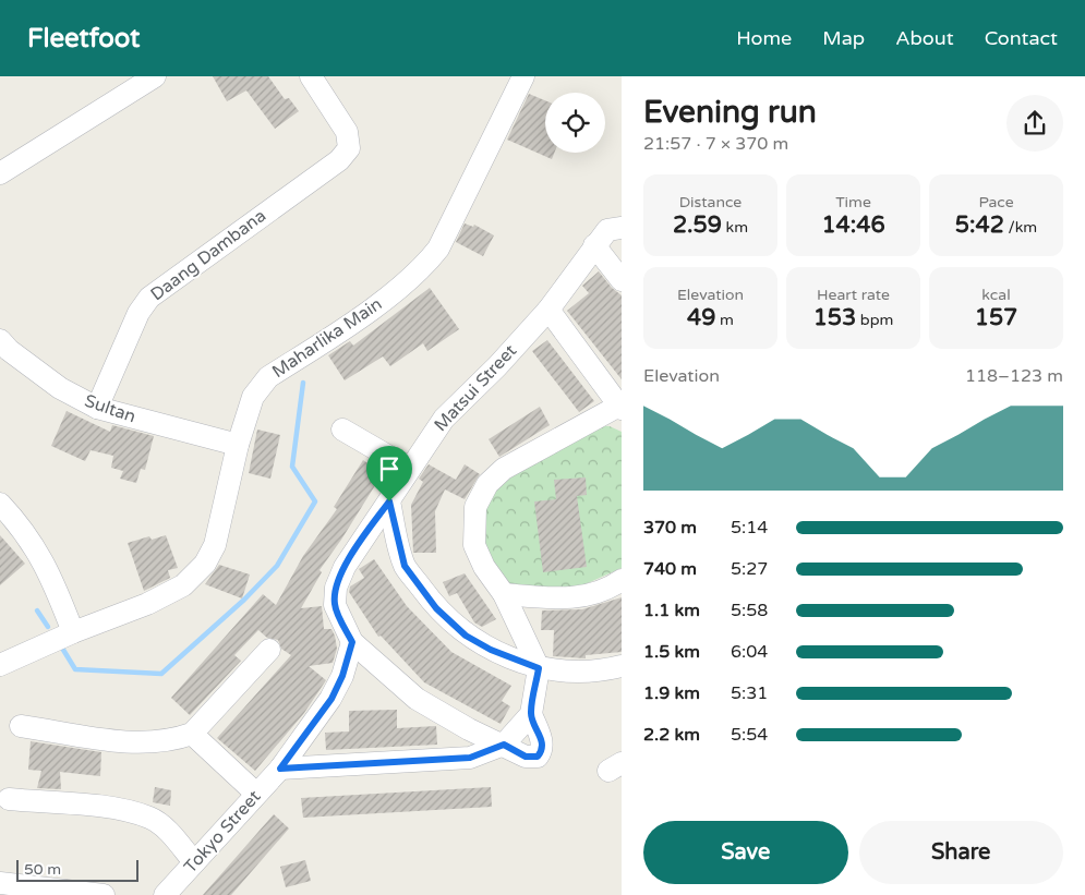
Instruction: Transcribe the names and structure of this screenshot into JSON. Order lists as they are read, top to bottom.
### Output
{
  "streets": {
    "street": [
      "Daang Dambana",
      "Maharlika Main",
      "Matsui Street",
      "Sultan",
      "Tokyo Street"
    ]
  },
  "crossings": [
    ["Daang Dambana", "Sultan"],
    ["Maharlika Main", "Sultan"]
  ],
  "scale_bar": "50 m",
  "page": {
    "header": "Fleetfoot",
    "nav": [
      "Home",
      "Map",
      "About",
      "Contact"
    ],
    "heading": ["Evening run", "21:57 · 7 × 370 m"],
    "stats": [
      ["Distance", "2.59 km"],
      ["Time", "14:46"],
      ["Pace", "5:42 /km"],
      ["Elevation", "49 m"],
      ["Heart rate", "153 bpm"],
      ["kcal", "157"]
    ],
    "chart": ["Elevation", "118–123 m"],
    "list": [
      {
        "name": "370 m",
        "note": "5:14"
      },
      {
        "name": "740 m",
        "note": "5:27"
      },
      {
        "name": "1.1 km",
        "note": "5:58"
      },
      {
        "name": "1.5 km",
        "note": "6:04"
      },
      {
        "name": "1.9 km",
        "note": "5:31"
      },
      {
        "name": "2.2 km",
        "note": "5:54"
      }
    ],
    "buttons": ["Save", "Share"],
    "scale": "50 m"
  }
}
